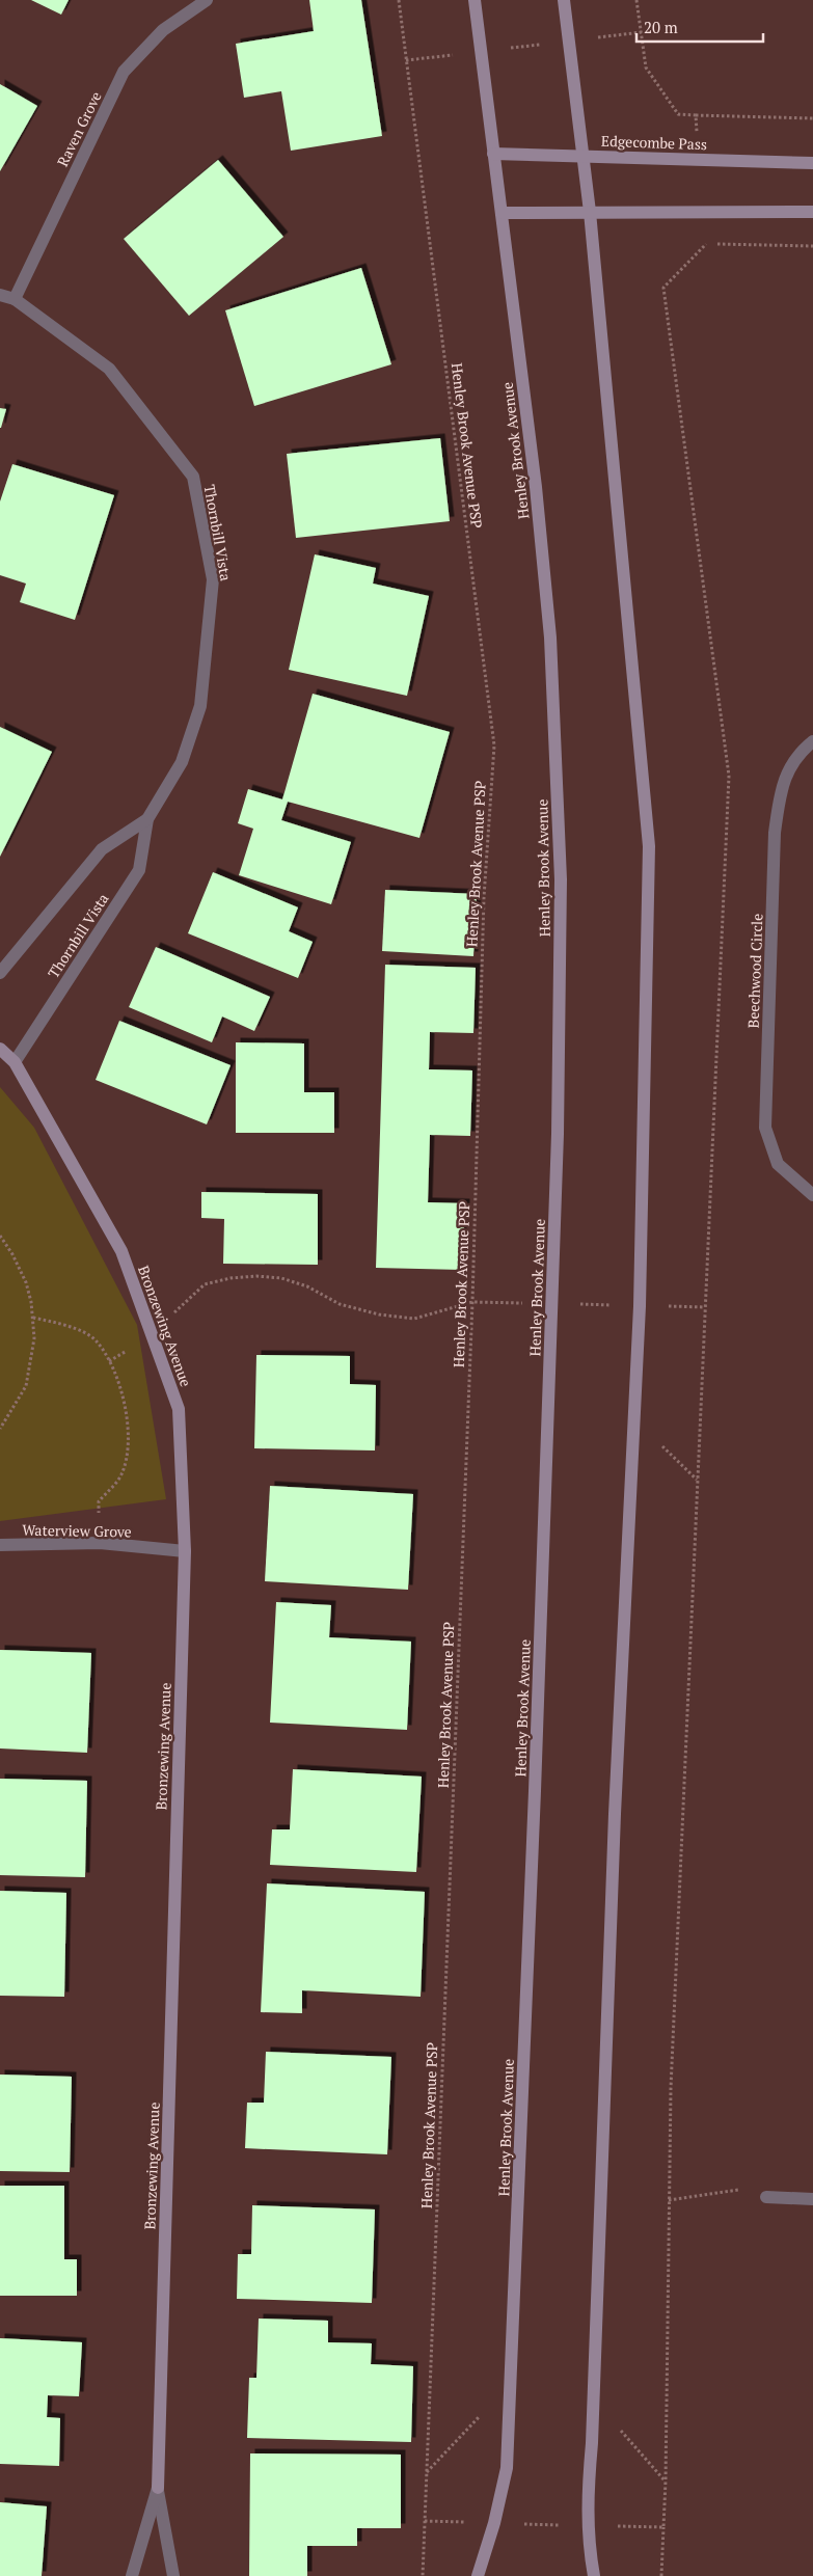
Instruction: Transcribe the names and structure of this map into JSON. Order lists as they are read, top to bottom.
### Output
{
  "streets": {
    "main road": ["Edgecombe Pass", "Henley Brook Avenue", "Bronzewing Avenue"],
    "street": [
      "Raven Grove",
      "Thornbill Vista",
      "Beechwood Circle",
      "Waterview Grove"
    ],
    "path": ["Henley Brook Avenue PSP"]
  },
  "crossings": [
    ["Raven Grove", "Thornbill Vista"],
    ["Edgecombe Pass", "Henley Brook Avenue"],
    ["Thornbill Vista", "Bronzewing Avenue"],
    ["Bronzewing Avenue", "Waterview Grove"]
  ],
  "scale_bar": "20 m"
}
